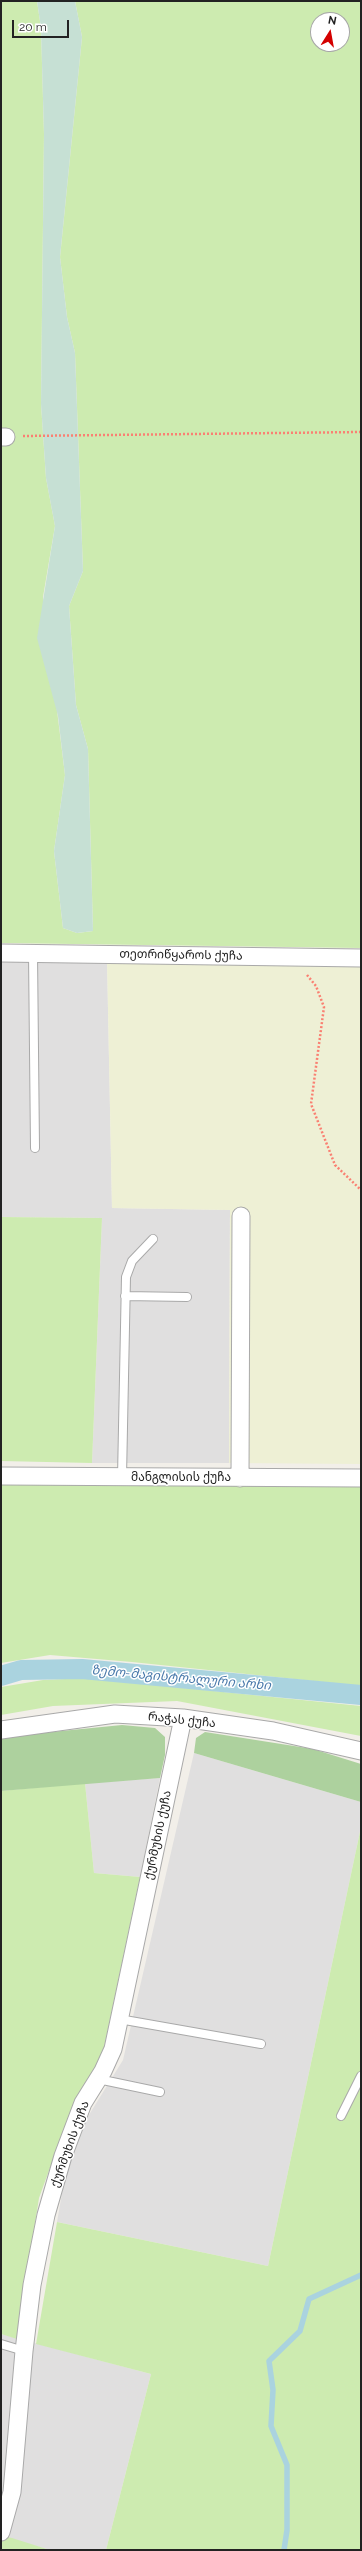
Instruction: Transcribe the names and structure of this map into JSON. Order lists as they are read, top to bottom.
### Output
{
  "streets": {
    "street": [
      "თეთრიწყაროს ქუჩა",
      "მანგლისის ქუჩა",
      "რაჭას ქუჩა",
      "ქურმუხის ქუჩა"
    ]
  },
  "crossings": [
    ["რაჭას ქუჩა", "ქურმუხის ქუჩა"]
  ],
  "water": ["ზემო-მაგისტრალური არხი"],
  "scale_bar": "20 m",
  "north": "top"
}
